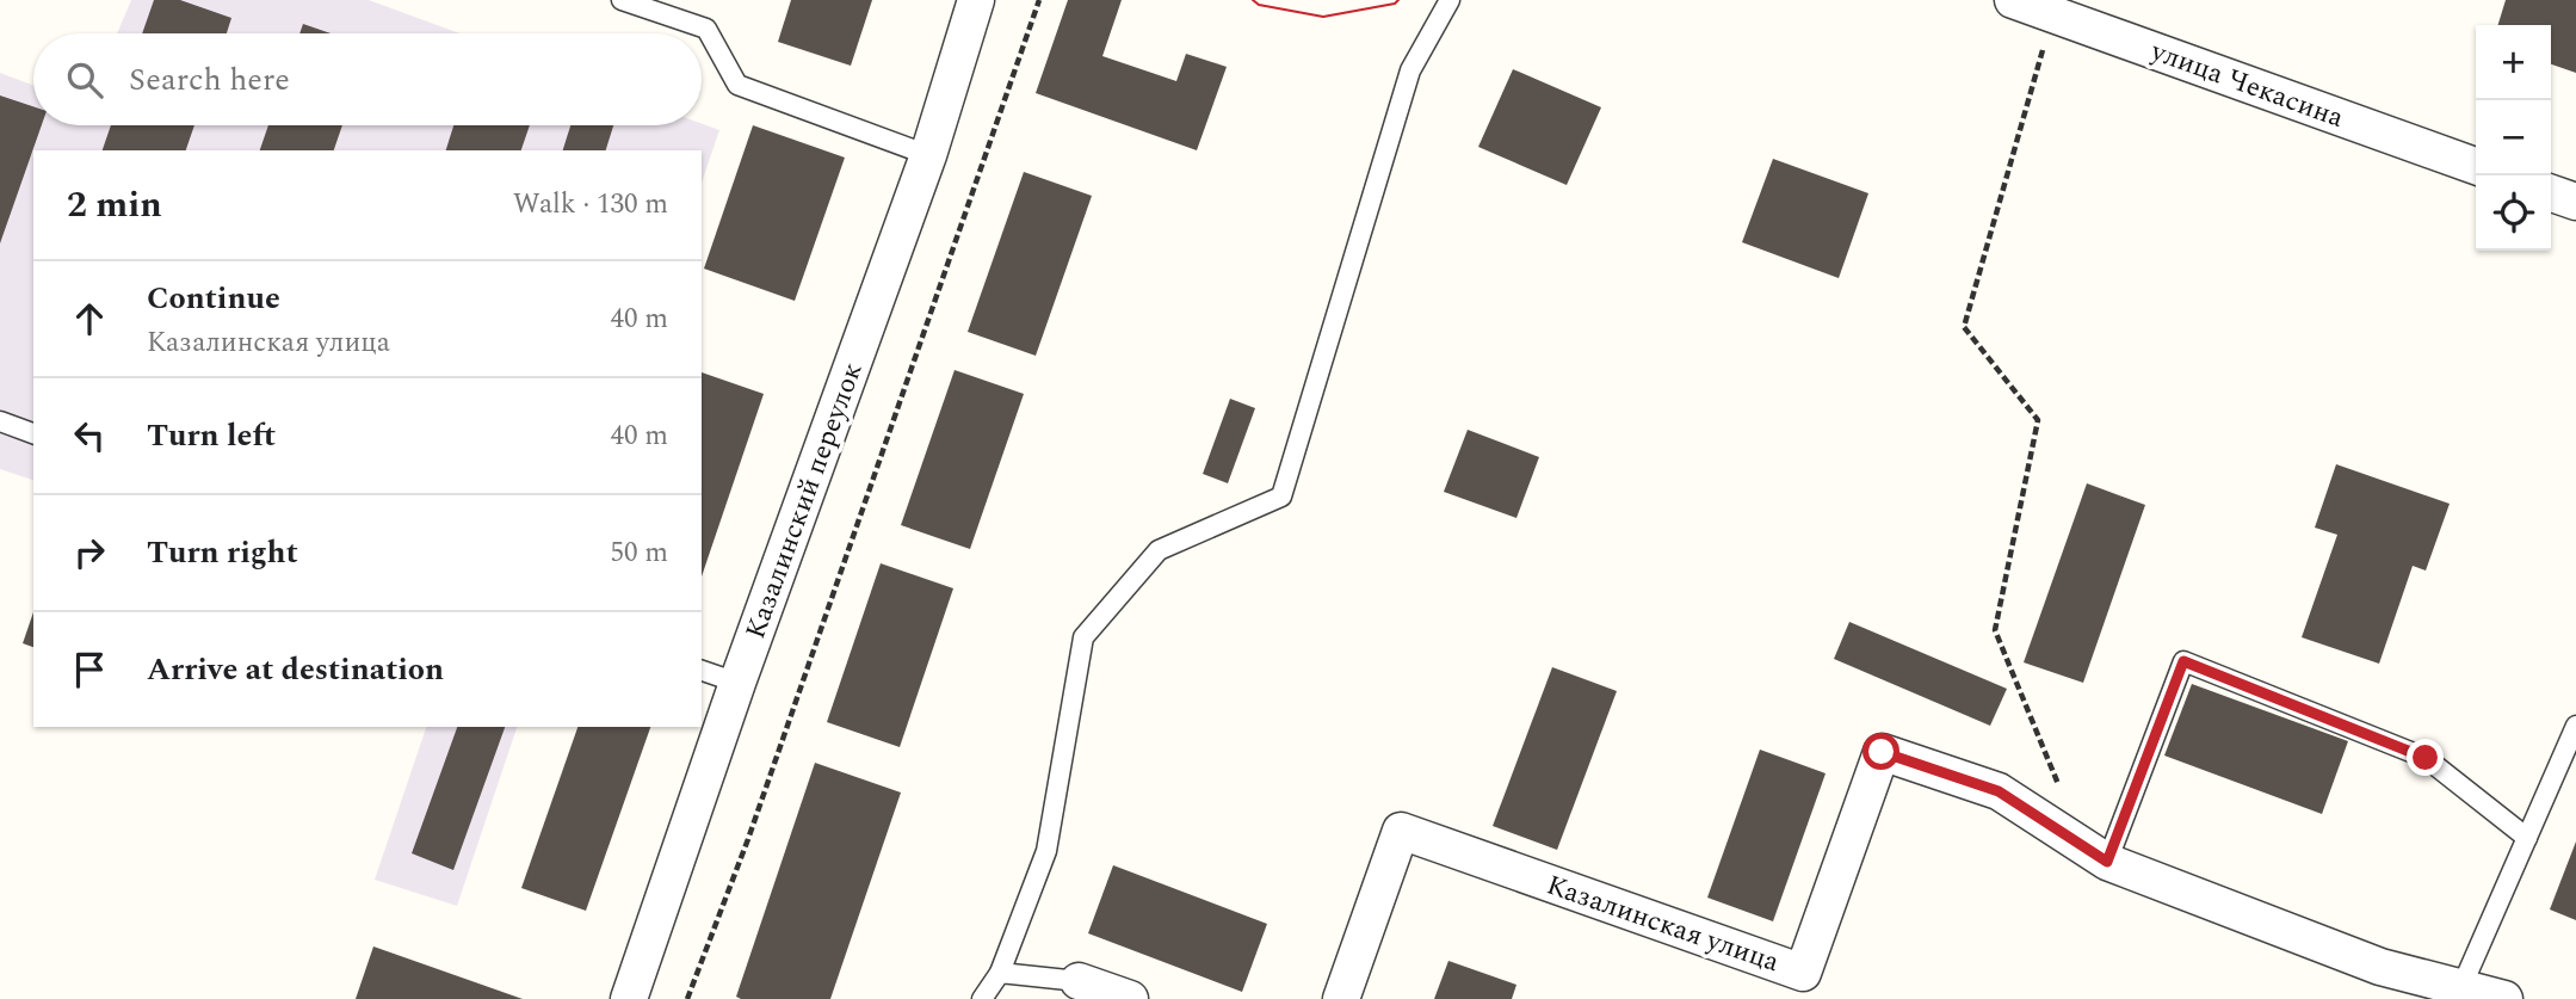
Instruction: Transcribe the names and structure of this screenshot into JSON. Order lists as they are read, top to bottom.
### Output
{
  "streets": {
    "street": ["улица Чекасина", "Казалинский переулок", "Казалинская улица"]
  },
  "page": {
    "map_buttons": ["+", "−"],
    "search": "Search here",
    "heading": ["2 min", "Walk · 130 m"],
    "list": [
      ["Continue", "Казалинская улица", "40 m"],
      ["Turn left", "40 m"],
      ["Turn right", "50 m"],
      "Arrive at destination"
    ]
  }
}
